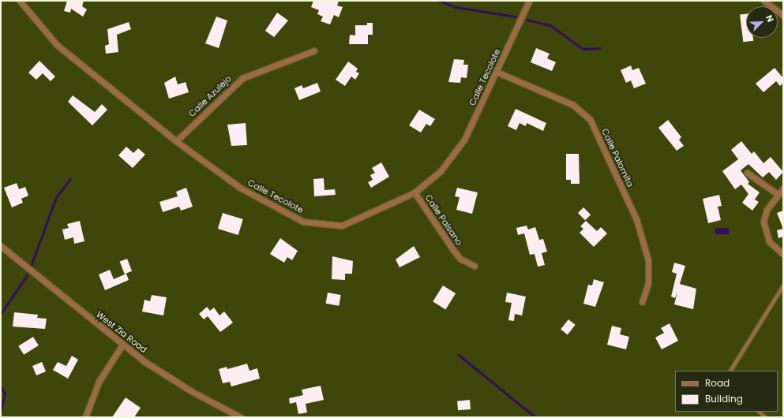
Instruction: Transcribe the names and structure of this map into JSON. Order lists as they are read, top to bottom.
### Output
{
  "streets": {
    "street": [
      "Calle Tecolote",
      "Calle Azulejo",
      "Calle Palomita",
      "Calle Paisano",
      "West Zia Road"
    ]
  },
  "crossings": [
    ["Calle Tecolote", "Calle Azulejo"],
    ["Calle Tecolote", "Calle Palomita"],
    ["Calle Tecolote", "Calle Paisano"]
  ],
  "legend": ["Road", "Building"],
  "north": "top right"
}
